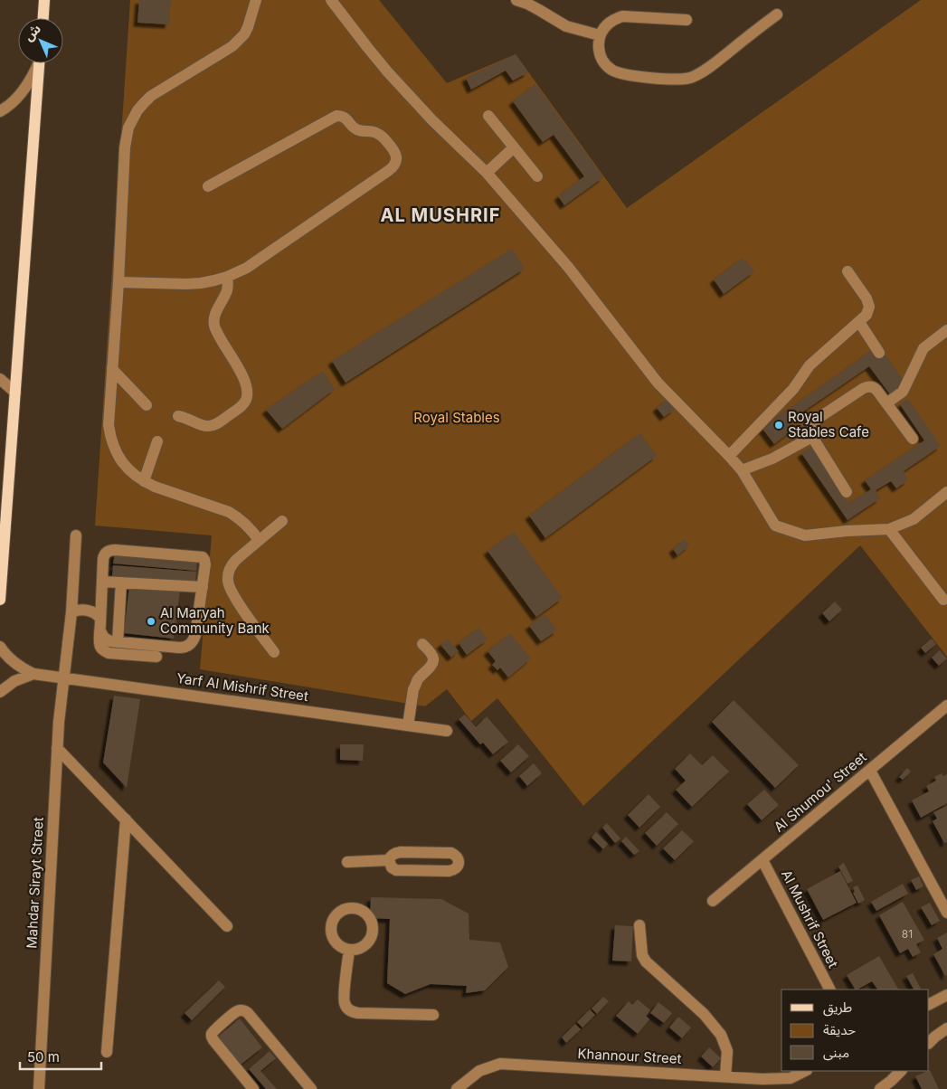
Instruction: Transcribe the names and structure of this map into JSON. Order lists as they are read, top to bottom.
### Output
{
  "streets": {
    "street": [
      "Yarf Al Mishrif Street",
      "Al Shumou' Street",
      "Mahdar Sirayt Street",
      "Al Mushrif Street",
      "Khannour Street"
    ]
  },
  "crossings": [
    ["Yarf Al Mishrif Street", "Mahdar Sirayt Street"],
    ["Al Shumou' Street", "Al Mushrif Street"]
  ],
  "districts": ["AL MUSHRIF"],
  "parks": ["Royal Stables"],
  "places": ["Royal Stables Cafe", "Al Maryah Community Bank"],
  "house_numbers": ["81"],
  "legend": ["طريق", "حديقة", "مبنى"],
  "scale_bar": "50 m",
  "north": "top left"
}
